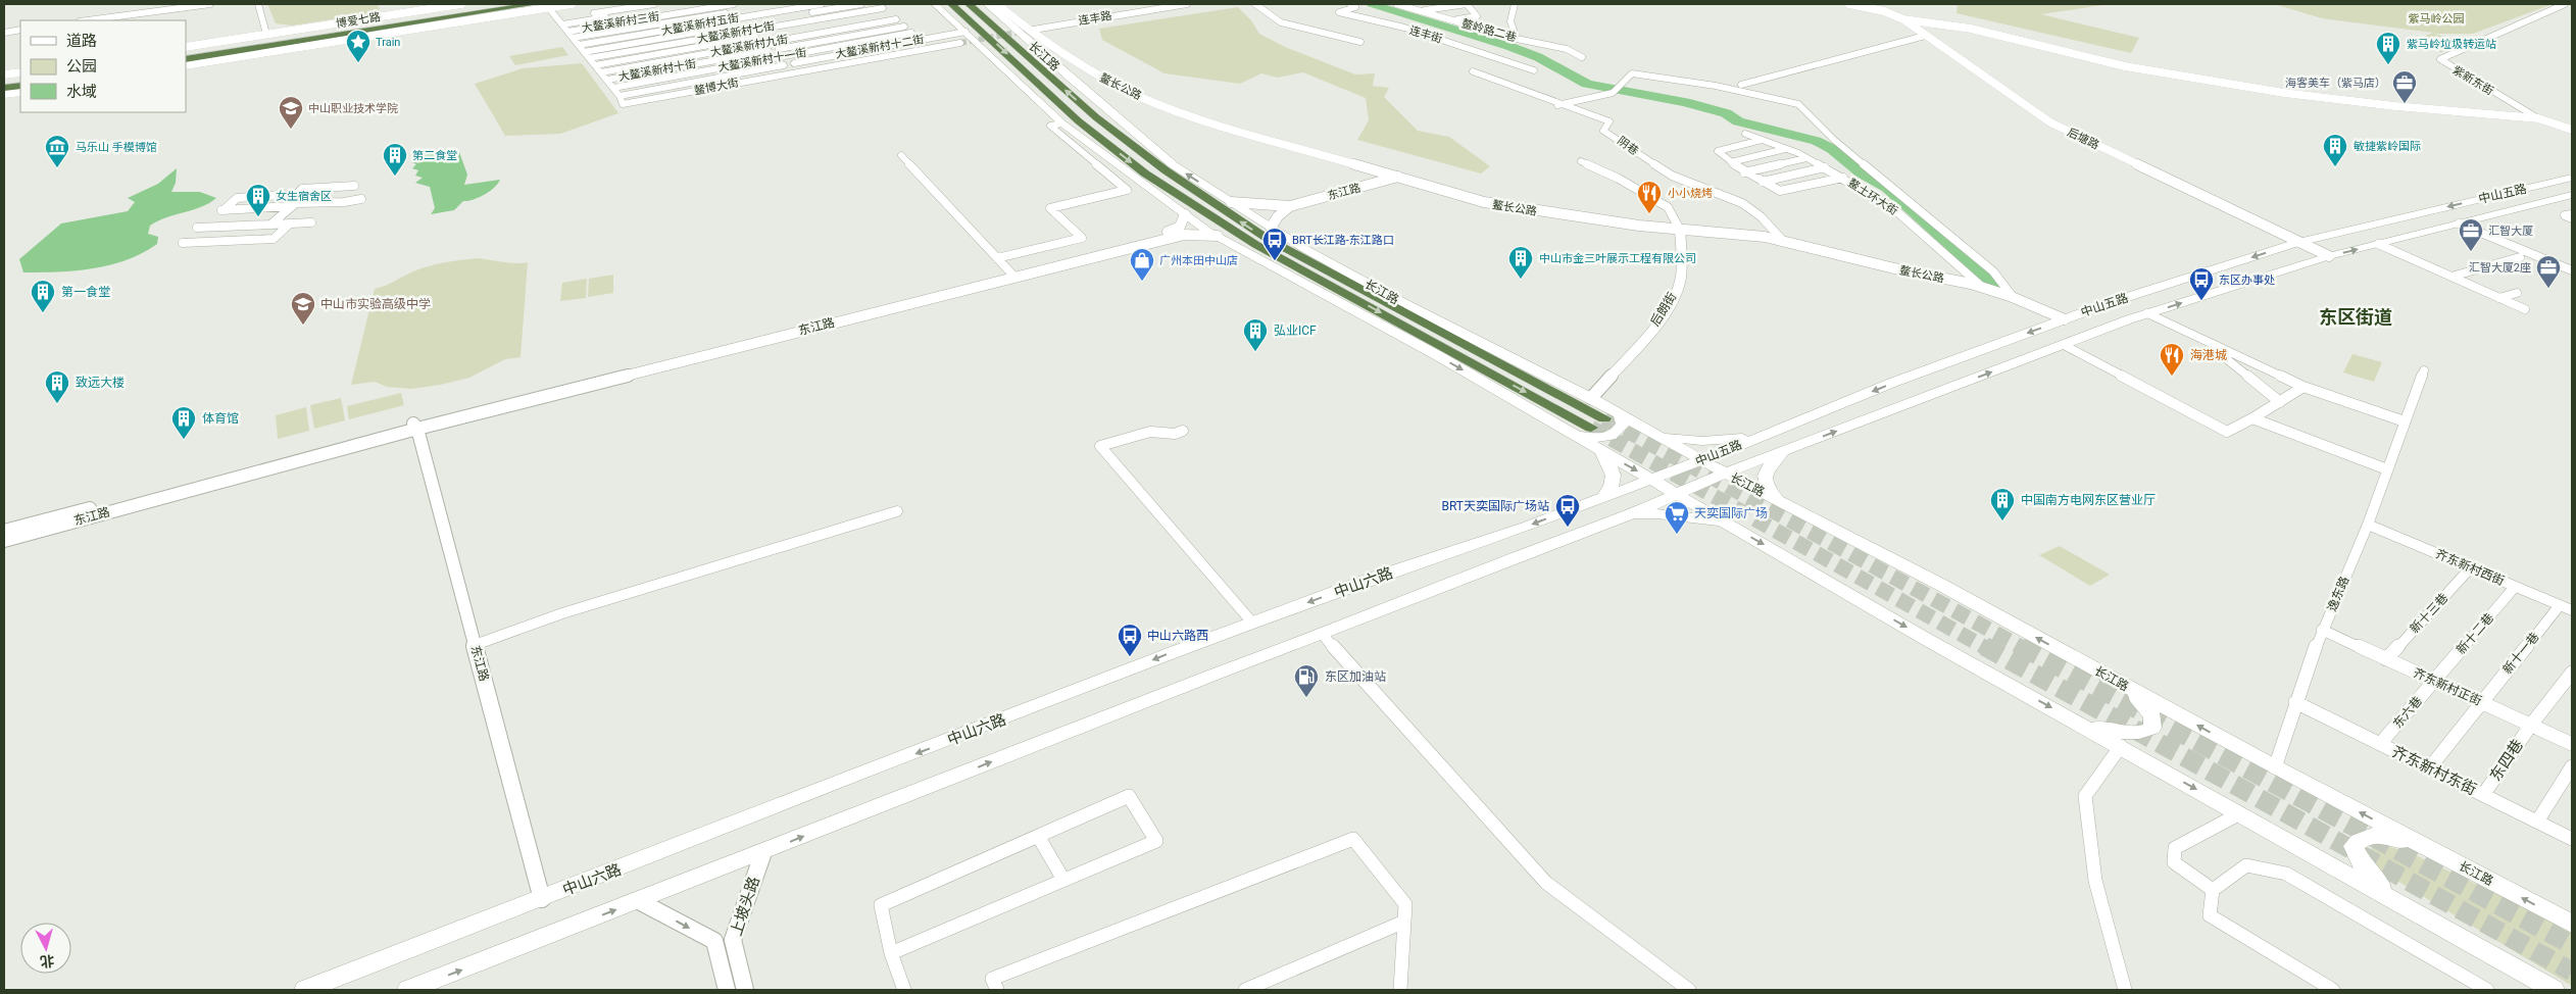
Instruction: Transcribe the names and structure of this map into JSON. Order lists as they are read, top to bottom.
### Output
{
  "streets": {
    "highway": ["博爱七路", "长江路"],
    "main road": ["中山五路", "中山六路"],
    "street": [
      "连丰路",
      "大鳌溪新村三街",
      "大鳌溪新村五街",
      "鳌岭路二巷",
      "大鳌溪新村七街",
      "连丰街",
      "大鳌溪新村九街",
      "大鳌溪新村十二街",
      "大鳌溪新村十一街",
      "大鳌溪新村十街",
      "紫新东街",
      "鳌博大街",
      "鳌长公路",
      "后塘路",
      "阴巷",
      "东江路",
      "鳌土环大街",
      "后朗街",
      "齐东新村西街",
      "逸东路",
      "新十三巷",
      "新十二巷",
      "新十一巷",
      "齐东新村正街",
      "东六巷",
      "东四巷",
      "齐东新村东街",
      "上坡头路"
    ]
  },
  "crossings": [
    ["大鳌溪新村十二街", "长江路"],
    ["长江路", "东江路"],
    ["长江路", "中山五路"],
    ["长江路", "后朗街"],
    ["长江路", "逸东路"],
    ["鳌长公路", "阴巷"],
    ["鳌长公路", "东江路"],
    ["鳌长公路", "中山五路"],
    ["鳌长公路", "鳌土环大街"],
    ["鳌长公路", "后朗街"],
    ["后塘路", "中山五路"],
    ["东江路", "中山六路"],
    ["中山五路", "中山六路"],
    ["齐东新村西街", "逸东路"],
    ["齐东新村西街", "新十三巷"],
    ["齐东新村西街", "新十二巷"],
    ["齐东新村西街", "新十一巷"],
    ["逸东路", "齐东新村正街"],
    ["逸东路", "齐东新村东街"],
    ["新十三巷", "齐东新村正街"],
    ["新十二巷", "齐东新村正街"],
    ["新十二巷", "东六巷"],
    ["新十一巷", "齐东新村正街"],
    ["新十一巷", "齐东新村东街"],
    ["齐东新村正街", "东六巷"],
    ["齐东新村正街", "东四巷"],
    ["东六巷", "齐东新村东街"],
    ["东四巷", "齐东新村东街"]
  ],
  "one_way": ["上坡头路"],
  "districts": ["东区街道"],
  "parks": ["紫马岭公园"],
  "places": {
    "place": ["Train"],
    "building": [
      "紫马岭垃圾转运站",
      "敏捷紫岭国际",
      "第二食堂",
      "女生宿舍区",
      "中山市金三叶展示工程有限公司",
      "第一食堂",
      "弘业ICF",
      "致远大楼",
      "体育馆",
      "中国南方电网东区营业厅"
    ],
    "office": ["海客美车（紫马店）", "汇智大厦", "汇智大厦2座"],
    "school or university": ["中山职业技术学院", "中山市实验高级中学"],
    "museum": ["马乐山 手模博馆"],
    "restaurant": ["小小烧烤", "海港城"],
    "bus stop": [
      "BRT长江路-东江路口",
      "东区办事处",
      "BRT天奕国际广场站",
      "中山六路西"
    ],
    "shop": ["广州本田中山店"],
    "supermarket": ["天奕国际广场"],
    "fuel station": ["东区加油站"]
  },
  "legend": ["道路", "公园", "水域"],
  "north": "bottom"
}
